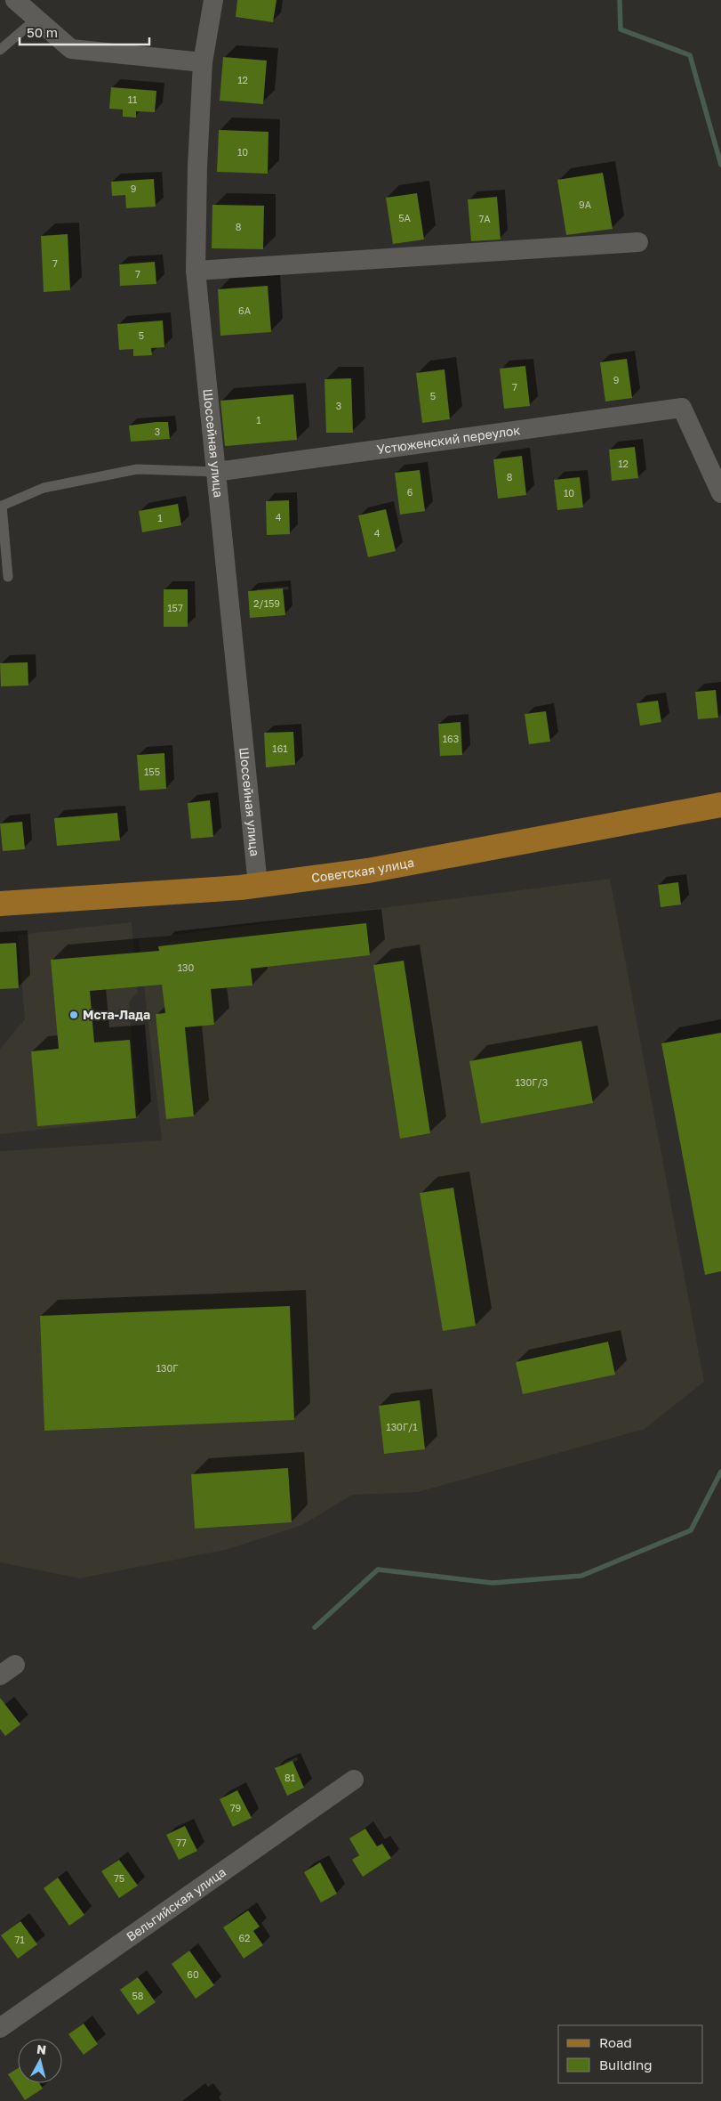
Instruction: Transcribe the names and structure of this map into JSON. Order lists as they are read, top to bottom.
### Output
{
  "streets": {
    "main road": ["Советская улица"],
    "street": ["Устюженский переулок", "Шоссейная улица", "Вельгийская улица"]
  },
  "crossings": [
    ["Устюженский переулок", "Шоссейная улица"],
    ["Шоссейная улица", "Советская улица"]
  ],
  "places": ["Мста-Лада"],
  "house_numbers": [
    "12",
    "11",
    "10",
    "9",
    "9А",
    "5А",
    "7А",
    "8",
    "7",
    "7",
    "6А",
    "5",
    "9",
    "7",
    "5",
    "3",
    "1",
    "3",
    "12",
    "8",
    "6",
    "10",
    "4",
    "1",
    "4",
    "2/159",
    "157",
    "163",
    "161",
    "155",
    "130",
    "130Г/3",
    "130Г",
    "130Г/1",
    "81",
    "79",
    "77",
    "75",
    "62",
    "71",
    "60",
    "58"
  ],
  "legend": ["Road", "Building"],
  "scale_bar": "50 m",
  "north": "top"
}
